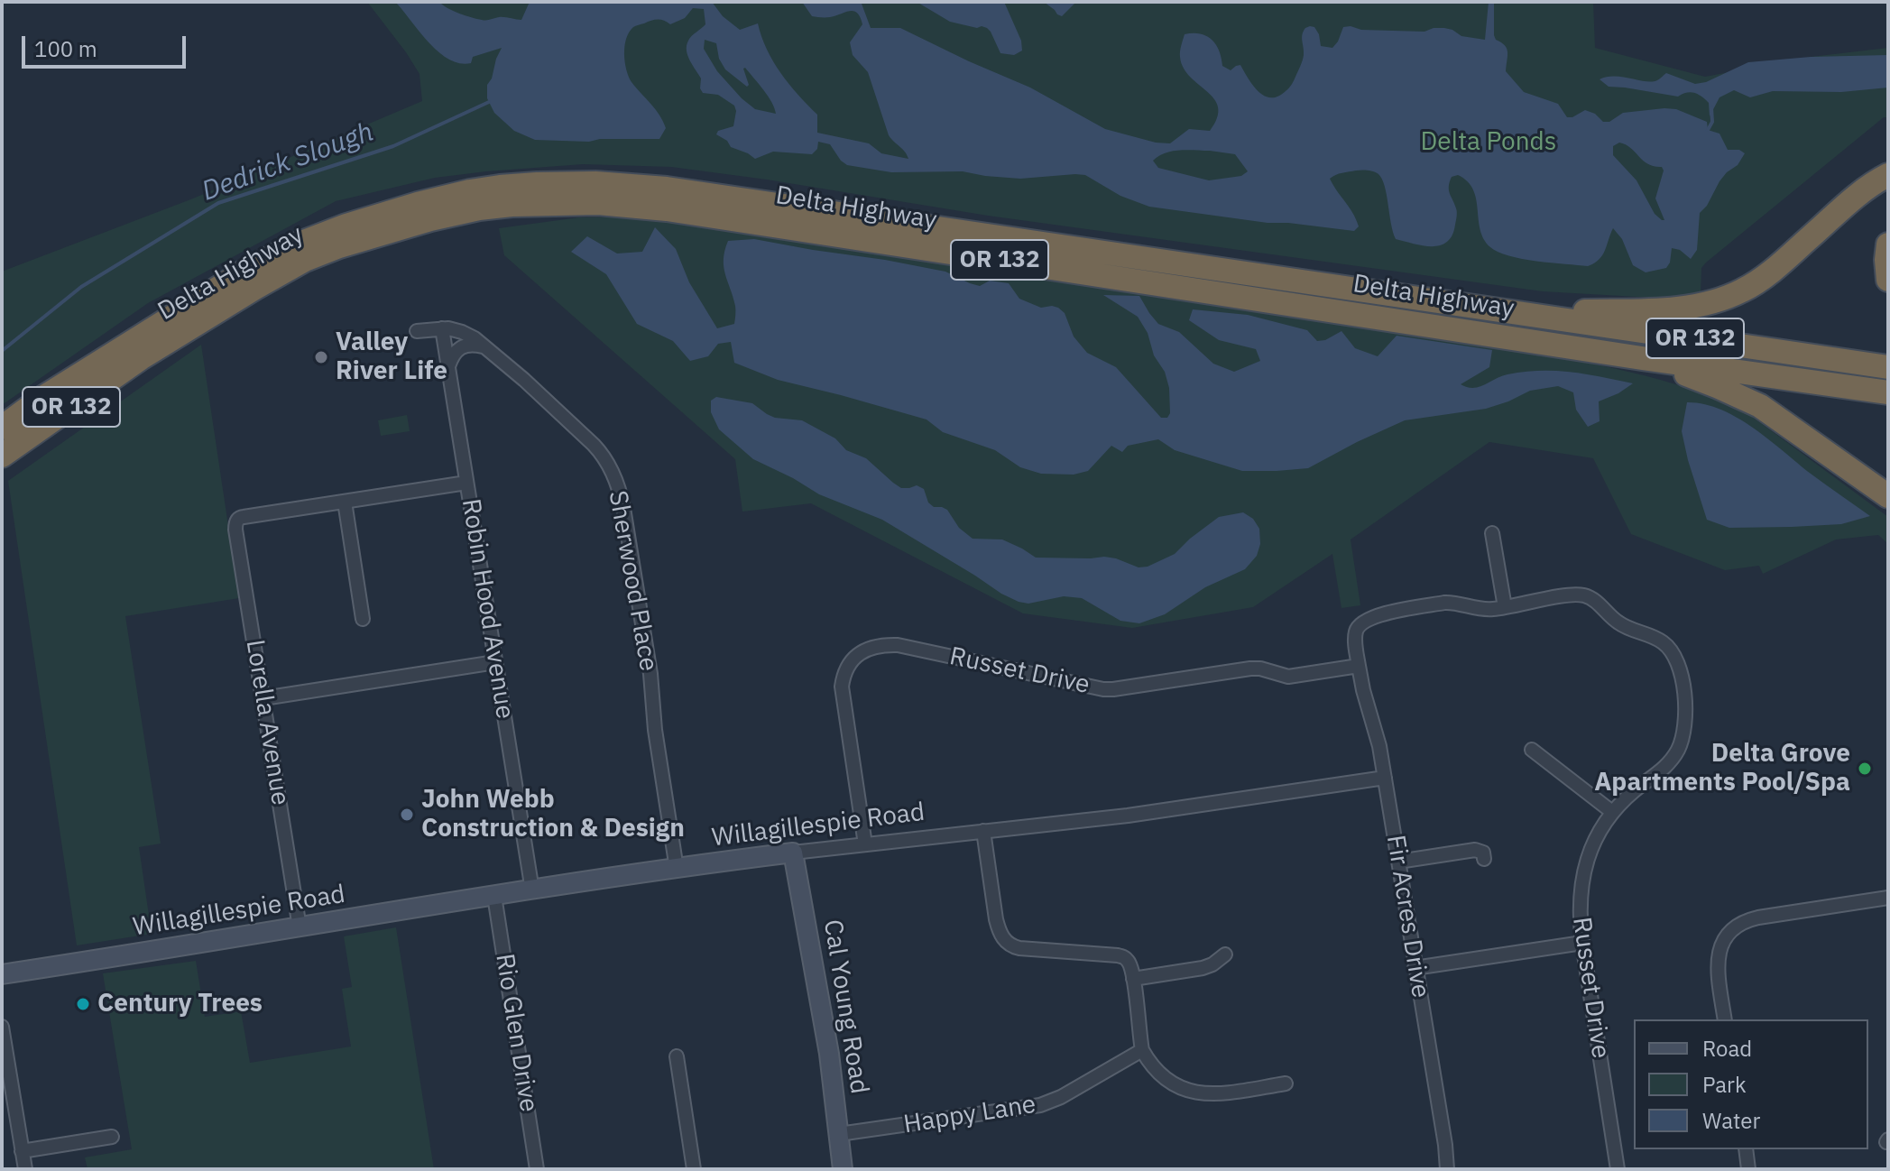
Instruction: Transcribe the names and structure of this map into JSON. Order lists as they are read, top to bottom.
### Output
{
  "streets": {
    "highway": ["Delta Highway", "OR 132"],
    "main road": ["Willagillespie Road", "Cal Young Road"],
    "street": [
      "Sherwood Place",
      "Robin Hood Avenue",
      "Russet Drive",
      "Lorella Avenue",
      "Fir Acres Drive",
      "Rio Glen Drive",
      "Happy Lane"
    ]
  },
  "crossings": [
    ["Sherwood Place", "Robin Hood Avenue"],
    ["Sherwood Place", "Willagillespie Road"],
    ["Robin Hood Avenue", "Willagillespie Road"],
    ["Russet Drive", "Willagillespie Road"],
    ["Russet Drive", "Fir Acres Drive"],
    ["Lorella Avenue", "Willagillespie Road"],
    ["Willagillespie Road", "Fir Acres Drive"],
    ["Willagillespie Road", "Cal Young Road"],
    ["Willagillespie Road", "Rio Glen Drive"],
    ["Cal Young Road", "Happy Lane"]
  ],
  "water": ["Dedrick Slough"],
  "parks": ["Delta Ponds"],
  "places": [
    "Valley River Life",
    "Delta Grove Apartments Pool/Spa",
    "John Webb Construction & Design",
    "Century Trees"
  ],
  "legend": ["Road", "Park", "Water"],
  "scale_bar": "100 m"
}
